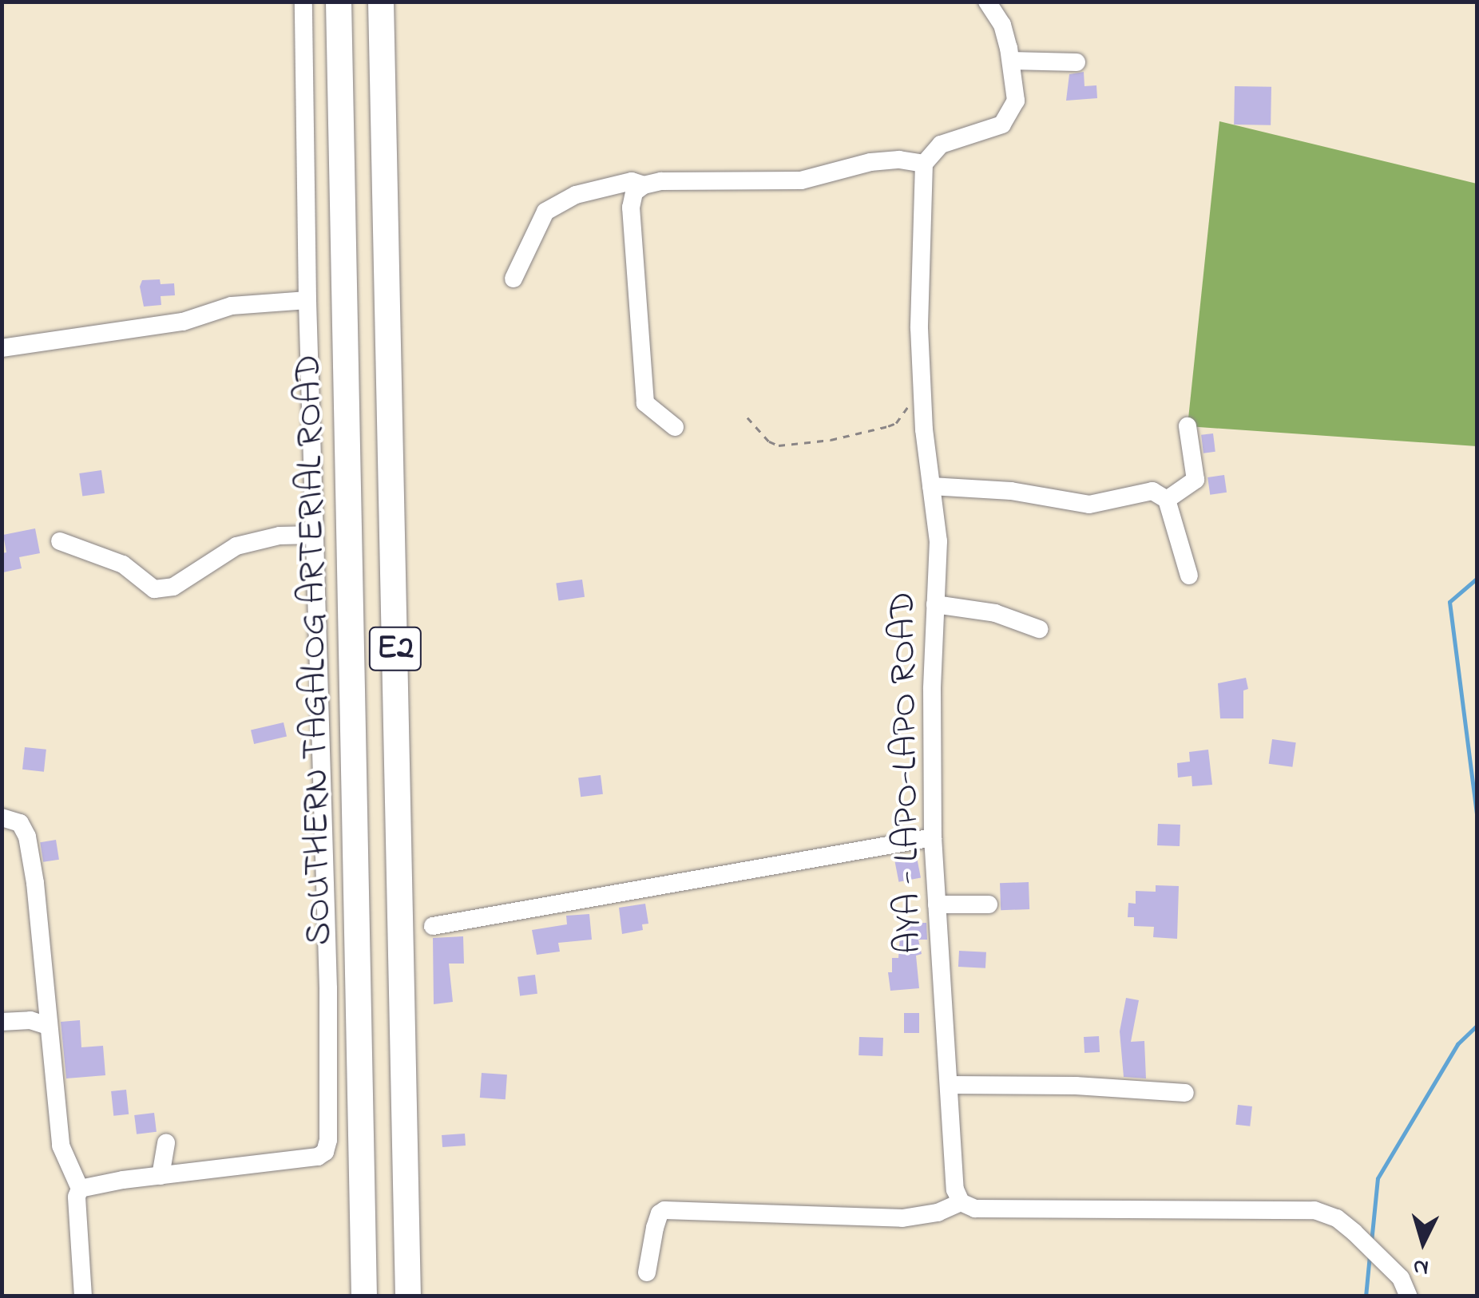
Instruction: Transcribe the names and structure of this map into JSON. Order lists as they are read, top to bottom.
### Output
{
  "streets": {
    "highway": ["E2", "SOUTHERN TAGALOG ARTERIAL ROAD"],
    "street": ["AYA - LAPO-LAPO ROAD"]
  },
  "north": "bottom"
}
